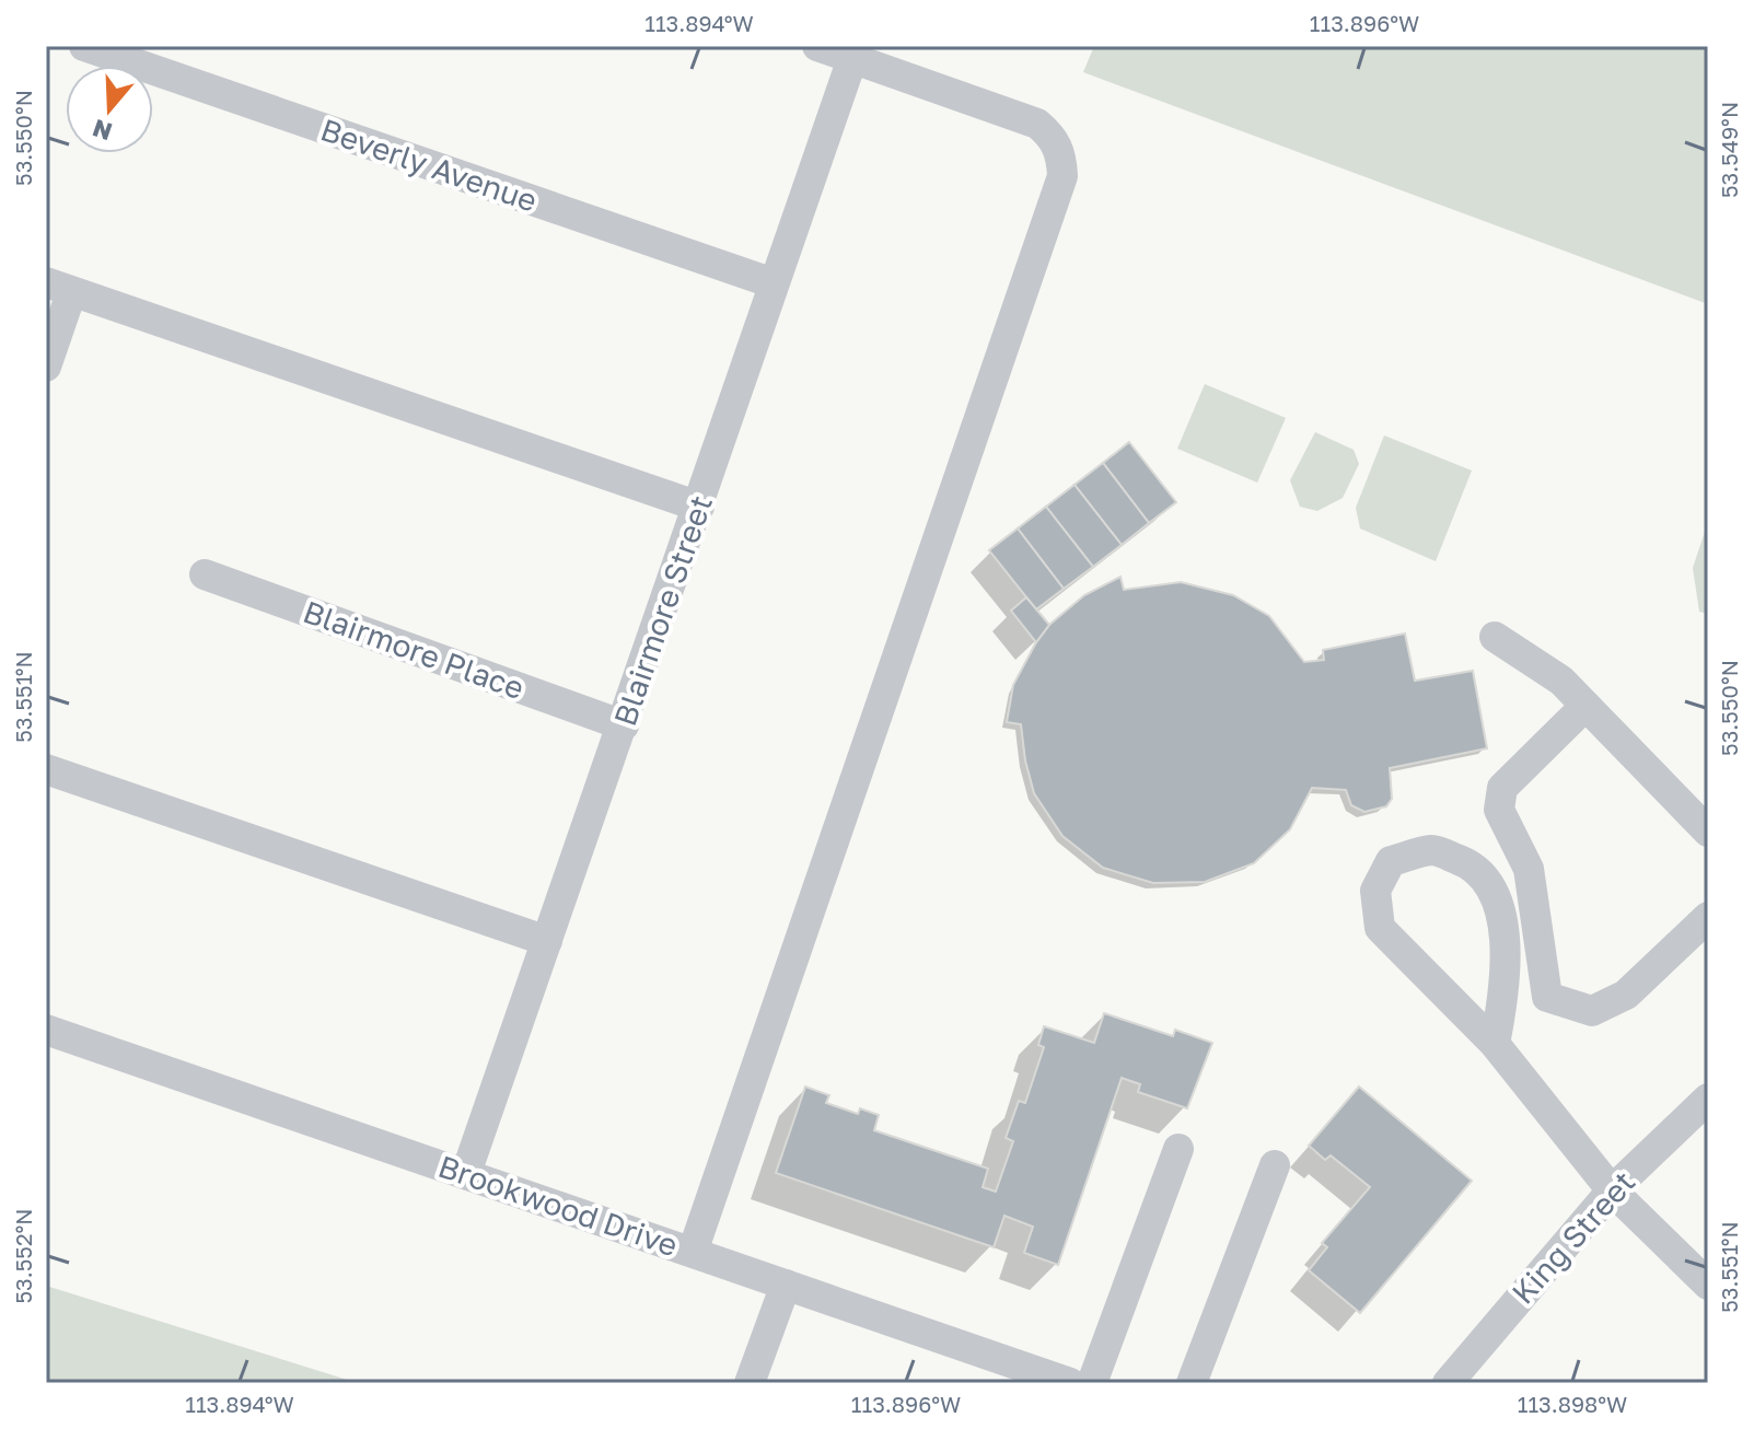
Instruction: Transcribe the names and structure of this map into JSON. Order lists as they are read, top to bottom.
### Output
{
  "streets": {
    "street": [
      "Beverly Avenue",
      "Blairmore Street",
      "Blairmore Place",
      "Brookwood Drive",
      "King Street"
    ]
  },
  "crossings": [
    ["Beverly Avenue", "Blairmore Street"],
    ["Blairmore Street", "Blairmore Place"],
    ["Blairmore Street", "Brookwood Drive"]
  ],
  "north": "bottom",
  "coordinates": [
    "113.894°W",
    "113.896°W",
    "53.550°N",
    "53.549°N",
    "53.551°N",
    "53.552°N",
    "113.898°W"
  ]
}
